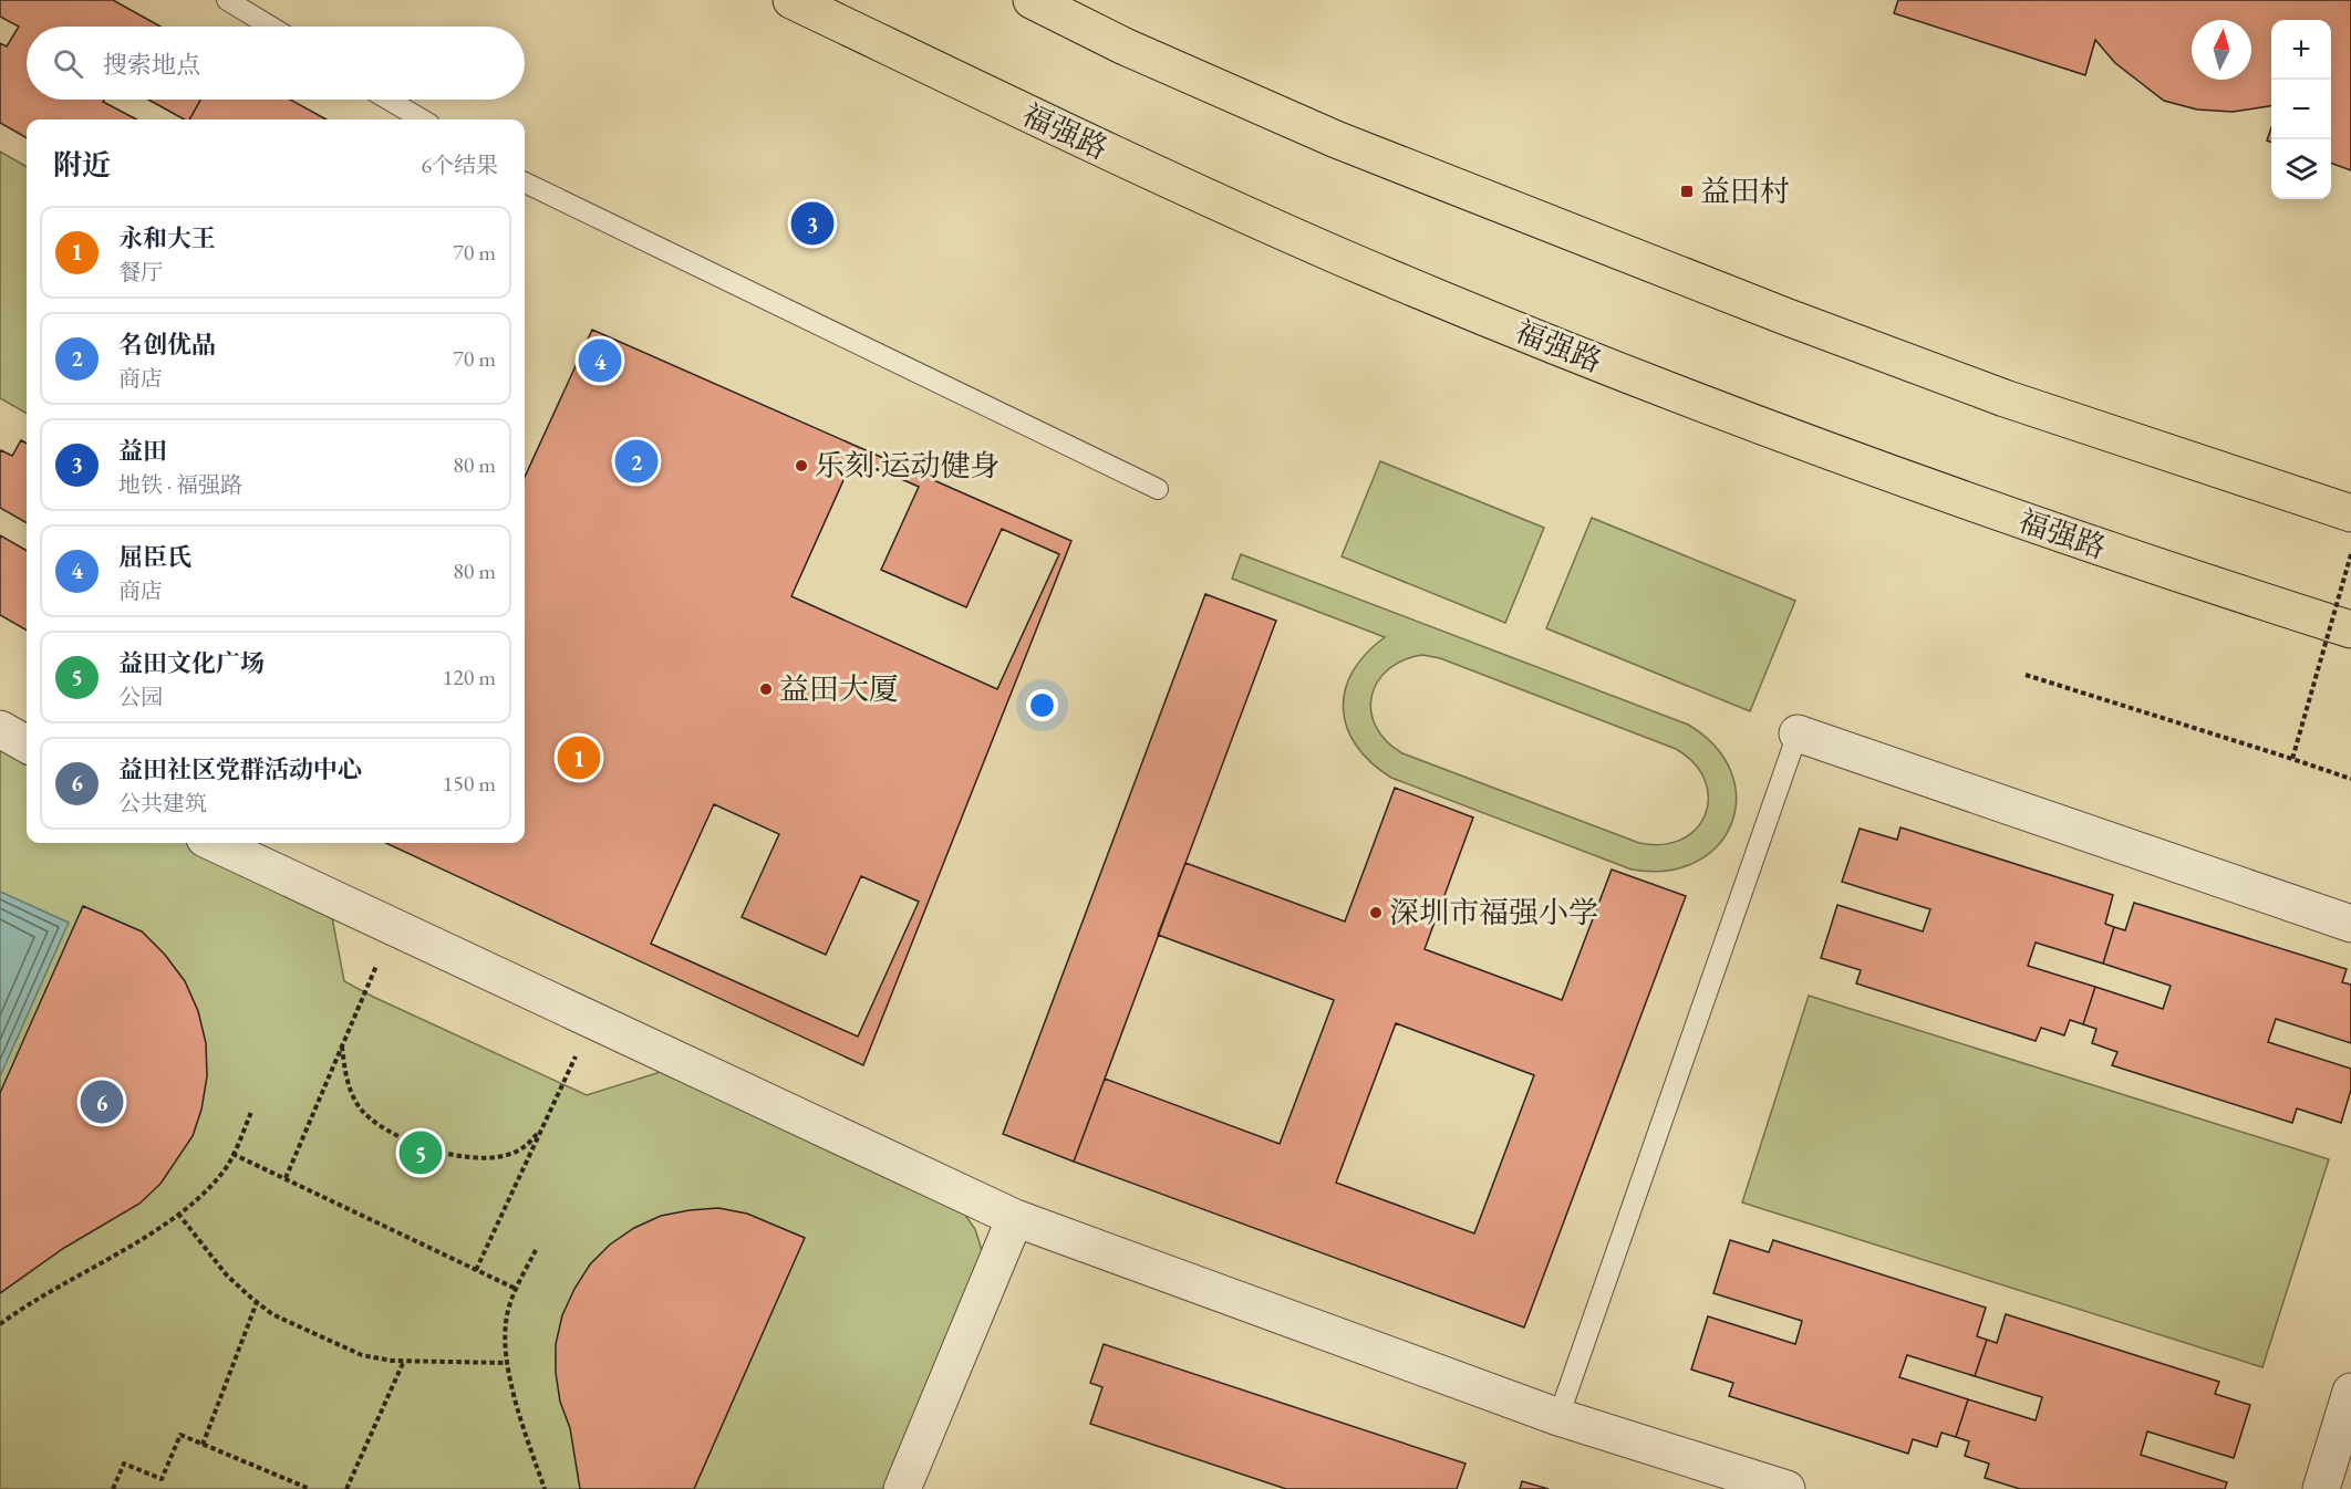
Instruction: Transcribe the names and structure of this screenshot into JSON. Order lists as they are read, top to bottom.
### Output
{
  "streets": {
    "main road": ["福强路"]
  },
  "places": {
    "transit": ["益田村"],
    "other": ["乐刻·运动健身", "益田大厦", "深圳市福强小学"]
  },
  "north": "top",
  "page": {
    "map_buttons": ["+", "−"],
    "search": "搜索地点",
    "heading": ["附近", "6个结果"],
    "pins": [
      "3",
      "4",
      "2",
      "1",
      "6",
      "5"
    ],
    "list": [
      {
        "mark": "1",
        "name": "永和大王",
        "note": "餐厅",
        "value": "70 m"
      },
      {
        "mark": "2",
        "name": "名创优品",
        "note": "商店",
        "value": "70 m"
      },
      {
        "mark": "3",
        "name": "益田",
        "note": "地铁 · 福强路",
        "value": "80 m"
      },
      {
        "mark": "4",
        "name": "屈臣氏",
        "note": "商店",
        "value": "80 m"
      },
      {
        "mark": "5",
        "name": "益田文化广场",
        "note": "公园",
        "value": "120 m"
      },
      {
        "mark": "6",
        "name": "益田社区党群活动中心",
        "note": "公共建筑",
        "value": "150 m"
      }
    ]
  }
}
